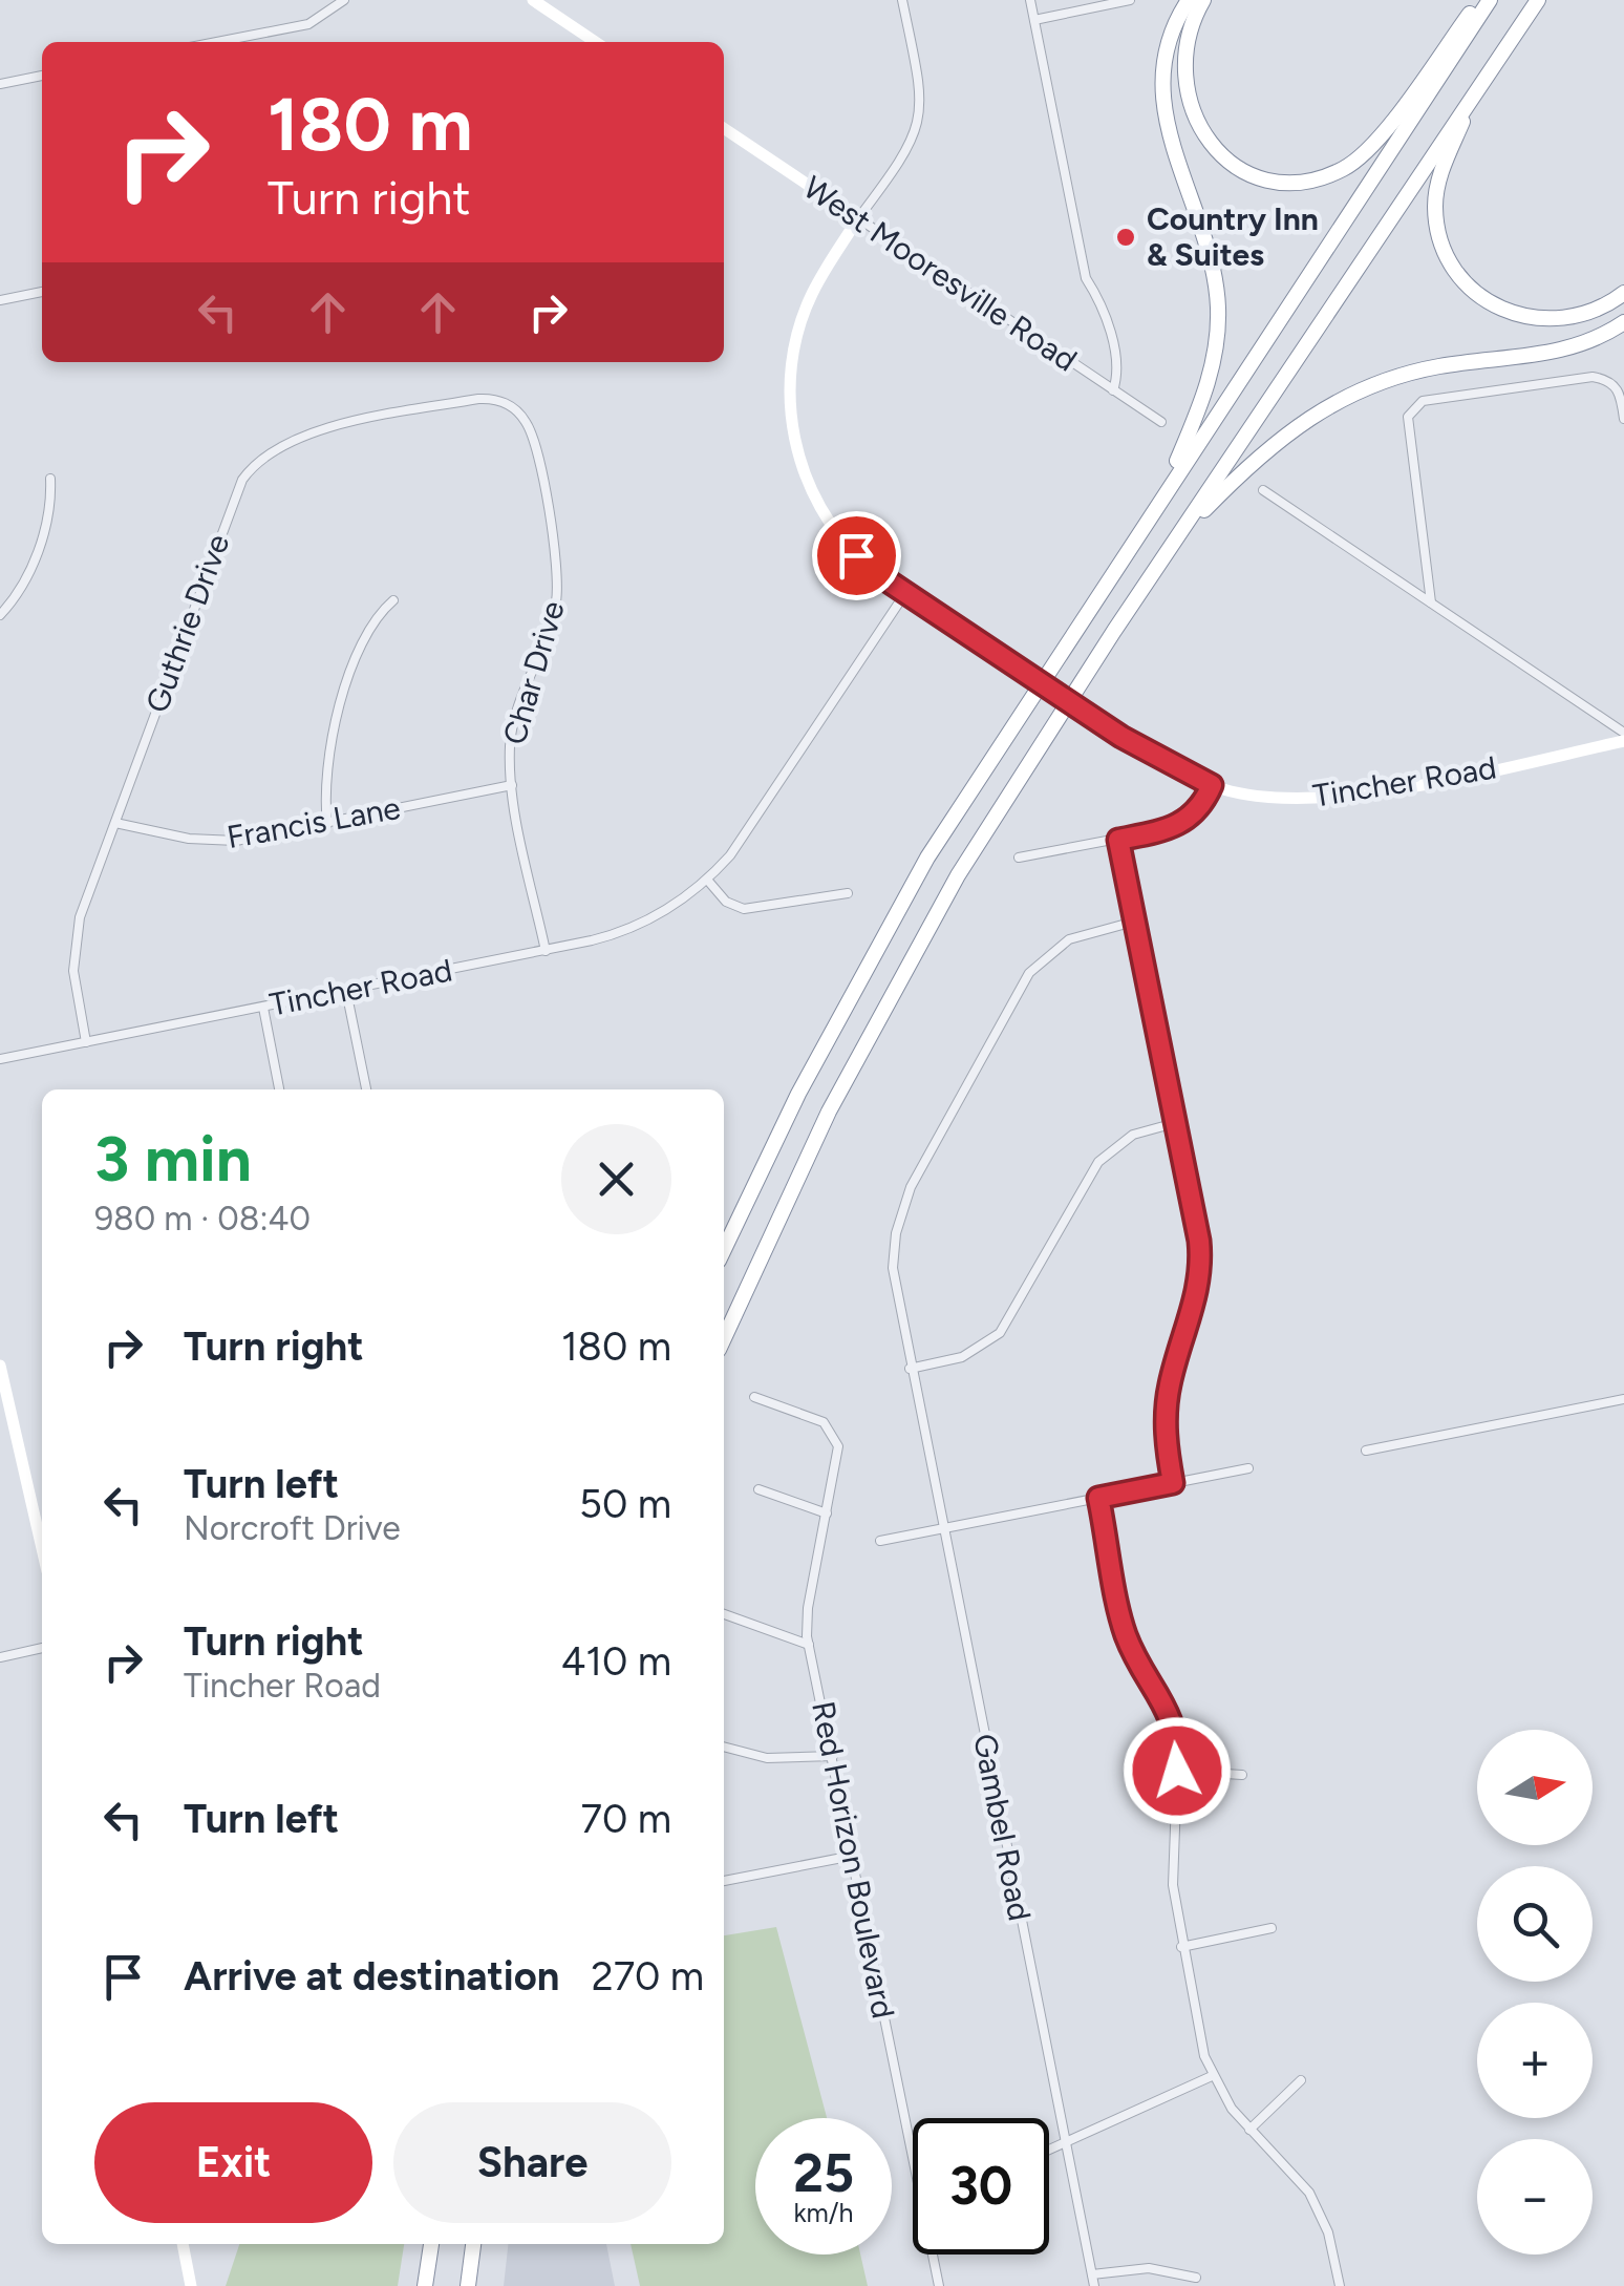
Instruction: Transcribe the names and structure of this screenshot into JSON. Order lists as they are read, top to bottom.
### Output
{
  "streets": {
    "street": [
      "West Mooresville Road",
      "Guthrie Drive",
      "Char Drive",
      "Tincher Road",
      "Francis Lane",
      "Gambel Road",
      "Red Horizon Boulevard"
    ]
  },
  "crossings": [
    ["West Mooresville Road", "Tincher Road"],
    ["Guthrie Drive", "Char Drive"],
    ["Guthrie Drive", "Tincher Road"],
    ["Guthrie Drive", "Francis Lane"],
    ["Char Drive", "Tincher Road"],
    ["Char Drive", "Francis Lane"]
  ],
  "places": ["Country Inn & Suites"],
  "north": "right",
  "page": {
    "turn": ["180 m", "Turn right"],
    "heading": ["3 min", "980 m · 08:40"],
    "list": [
      {
        "name": "Turn right",
        "value": "180 m"
      },
      {
        "name": "Turn left",
        "note": "Norcroft Drive",
        "value": "50 m"
      },
      {
        "name": "Turn right",
        "note": "Tincher Road",
        "value": "410 m"
      },
      {
        "name": "Turn left",
        "value": "70 m"
      },
      {
        "name": "Arrive at destination",
        "value": "270 m"
      }
    ],
    "map_buttons": ["+", "−"],
    "buttons": ["Exit", "Share"],
    "speed": "25 km/h",
    "limit": "30"
  }
}
